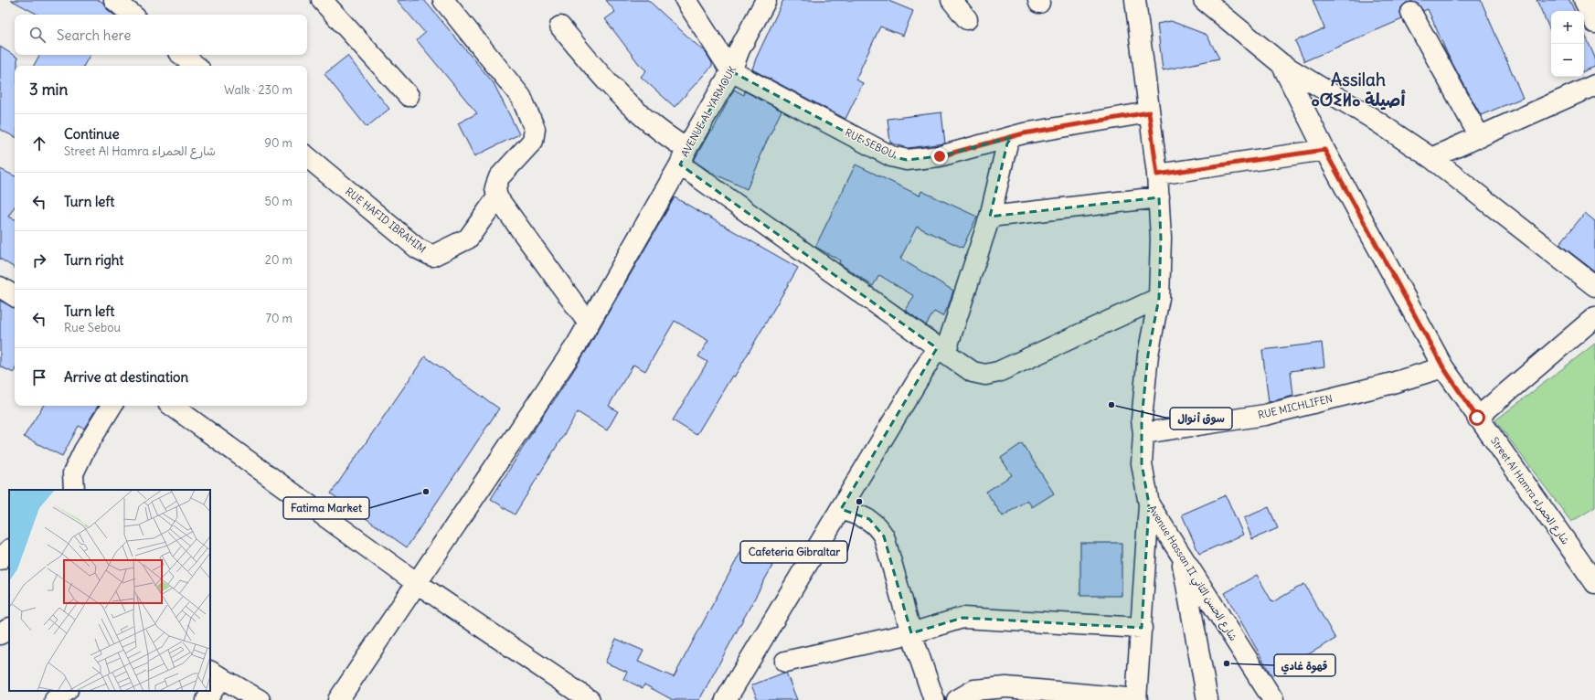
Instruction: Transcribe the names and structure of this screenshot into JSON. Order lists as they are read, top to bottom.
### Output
{
  "streets": {
    "street": [
      "AVENUE AL YARMOUK",
      "RUE SEBOU",
      "RUE HAFID IBRAHIM",
      "RUE MICHLIFEN",
      "Street Al Hamra شارع الحمراء",
      "Avenue Hassan II شارع الحسن الثاني"
    ]
  },
  "crossings": [
    ["AVENUE AL YARMOUK", "RUE SEBOU"],
    ["RUE SEBOU", "Avenue Hassan II شارع الحسن الثاني"],
    ["RUE MICHLIFEN", "Street Al Hamra شارع الحمراء"],
    ["RUE MICHLIFEN", "Avenue Hassan II شارع الحسن الثاني"]
  ],
  "districts": ["Assilah ⴰⵚⵉⵍⴰ أصيلة"],
  "places": [
    "سوق أنوال",
    "Fatima Market",
    "Cafeteria Gibraltar",
    "قهوة غادي"
  ],
  "page": {
    "map_buttons": ["+", "−"],
    "search": "Search here",
    "heading": ["3 min", "Walk · 230 m"],
    "list": [
      ["Continue", "Street Al Hamra شارع الحمراء", "90 m"],
      ["Turn left", "50 m"],
      ["Turn right", "20 m"],
      ["Turn left", "Rue Sebou", "70 m"],
      "Arrive at destination"
    ]
  }
}
